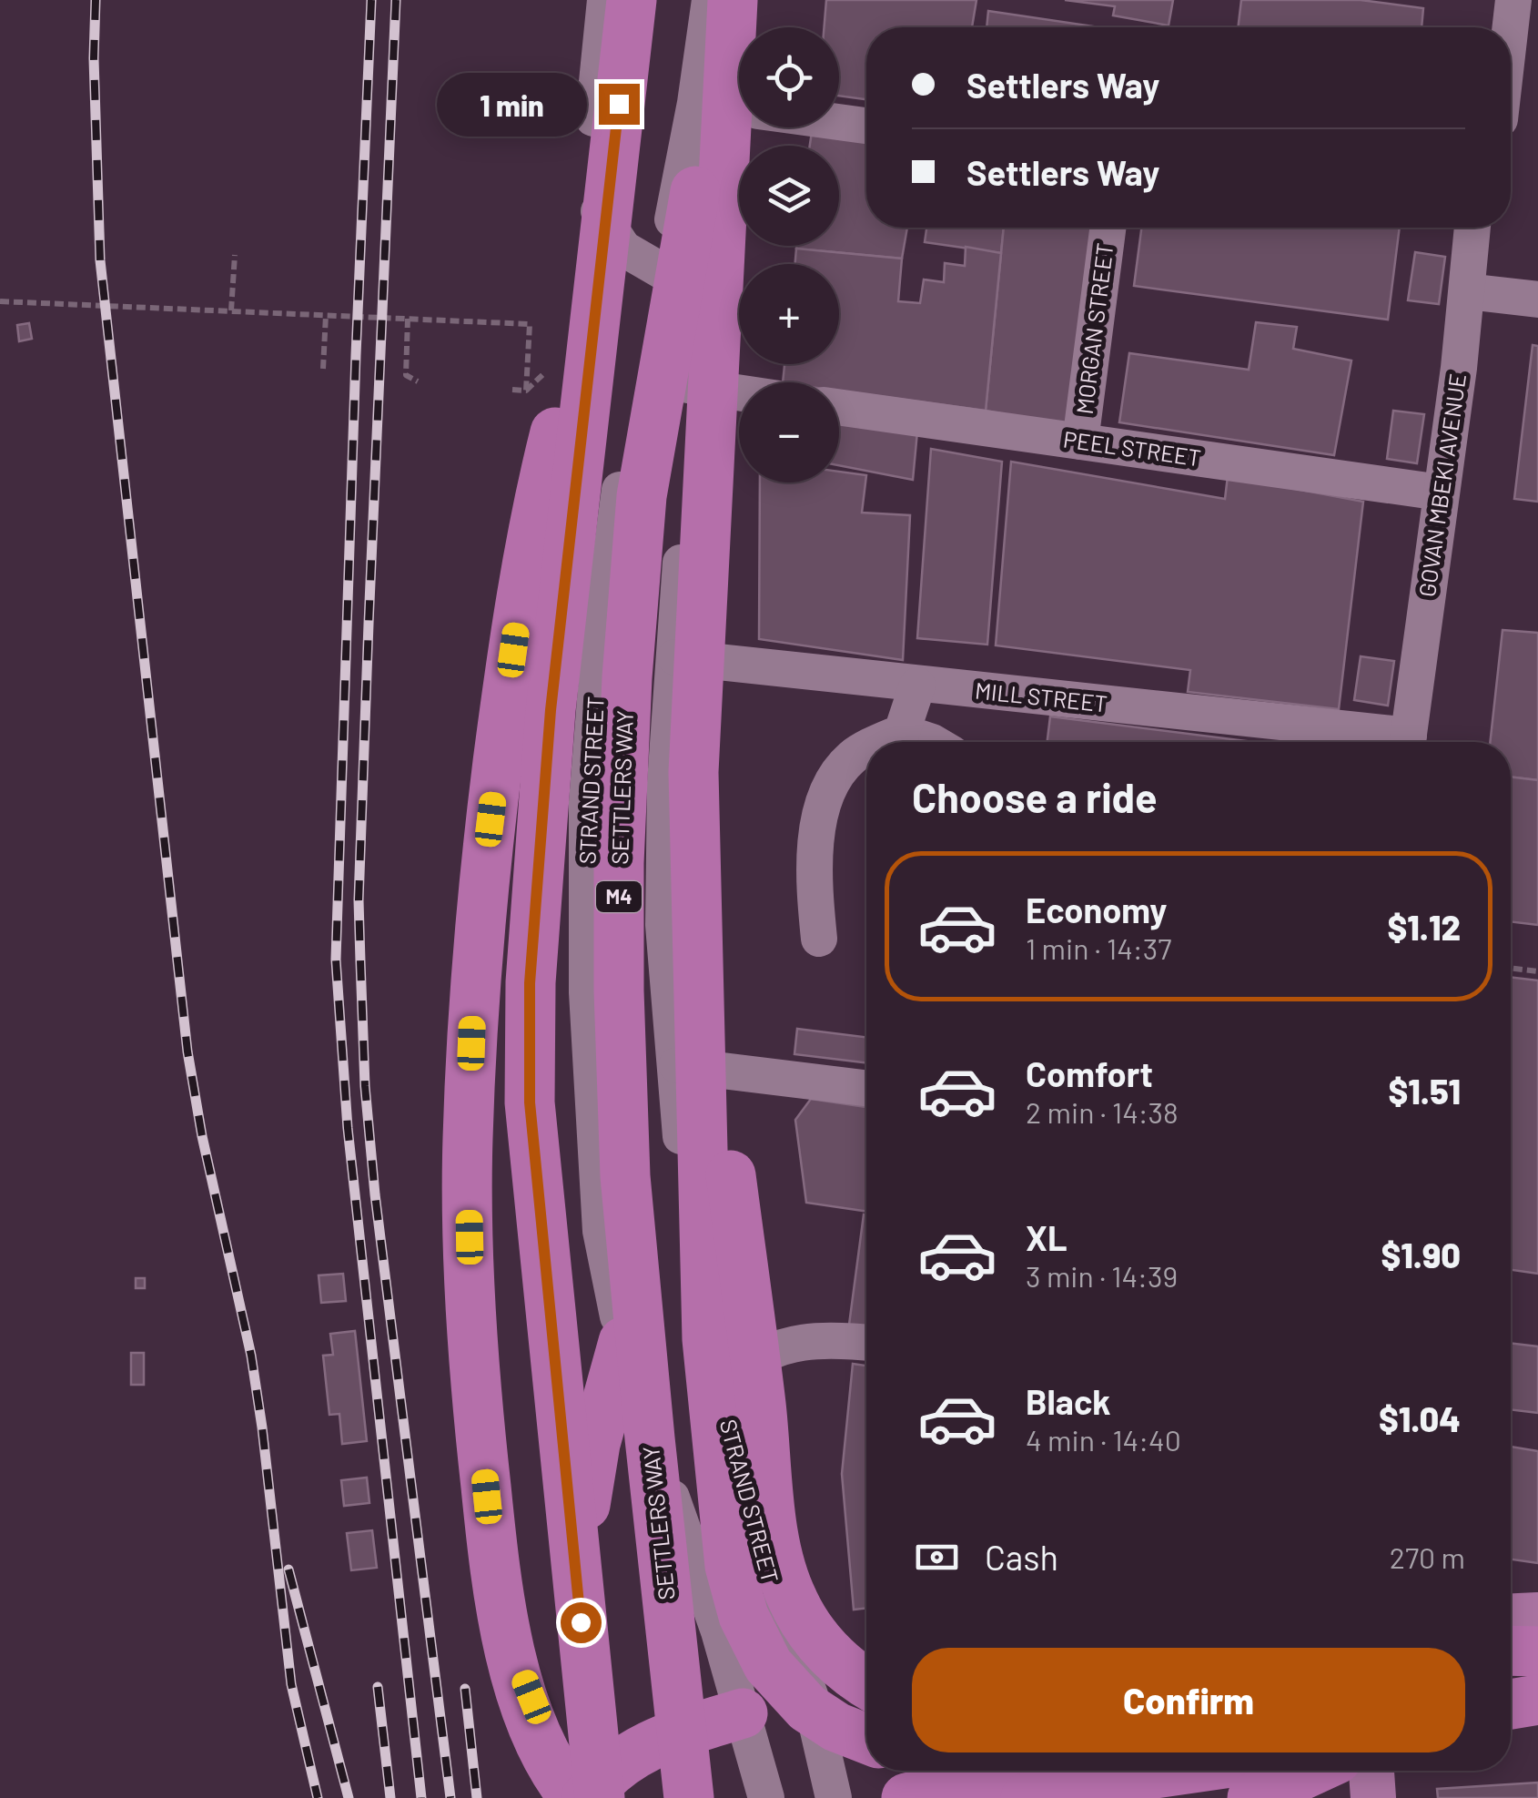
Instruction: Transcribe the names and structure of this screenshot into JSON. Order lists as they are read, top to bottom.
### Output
{
  "streets": {
    "highway": ["SETTLERS WAY", "M4"],
    "street": [
      "MORGAN STREET",
      "PEEL STREET",
      "GOVAN MBEKI AVENUE",
      "MILL STREET",
      "STRAND STREET"
    ]
  },
  "crossings": [
    ["MORGAN STREET", "PEEL STREET"],
    ["PEEL STREET", "GOVAN MBEKI AVENUE"],
    ["MILL STREET", "STRAND STREET"]
  ],
  "page": {
    "map_buttons": ["+", "−"],
    "banner": ["Settlers Way", "Settlers Way"],
    "bubble": "1 min",
    "heading": "Choose a ride",
    "list": [
      {
        "name": "Economy",
        "note": "1 min · 14:37",
        "value": "$1.12"
      },
      {
        "name": "Comfort",
        "note": "2 min · 14:38",
        "value": "$1.51"
      },
      {
        "name": "XL",
        "note": "3 min · 14:39",
        "value": "$1.90"
      },
      {
        "name": "Black",
        "note": "4 min · 14:40",
        "value": "$1.04"
      }
    ],
    "pay": ["Cash", "270 m"],
    "buttons": "Confirm"
  }
}
